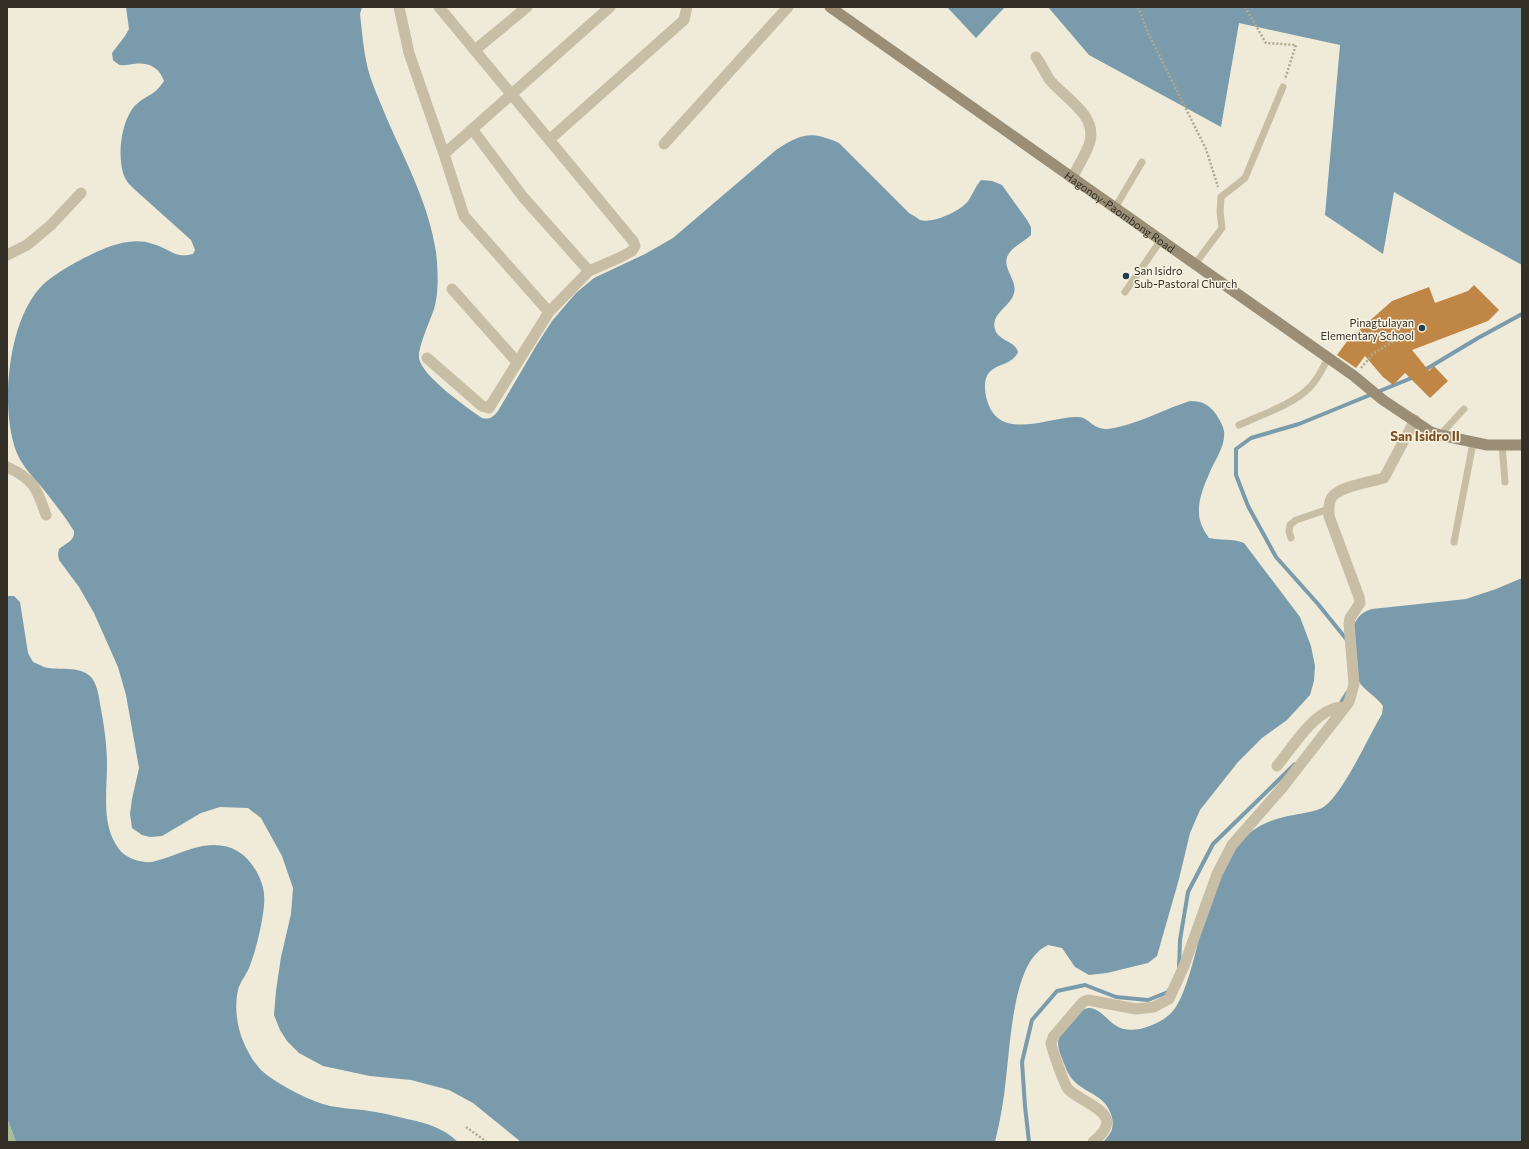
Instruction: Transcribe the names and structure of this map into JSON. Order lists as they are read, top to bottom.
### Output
{
  "streets": {
    "main road": ["Hagonoy-Paombong Road"]
  },
  "districts": ["San Isidro II"],
  "places": ["San Isidro Sub-Pastoral Church", "Pinagtulayan Elementary School"]
}
